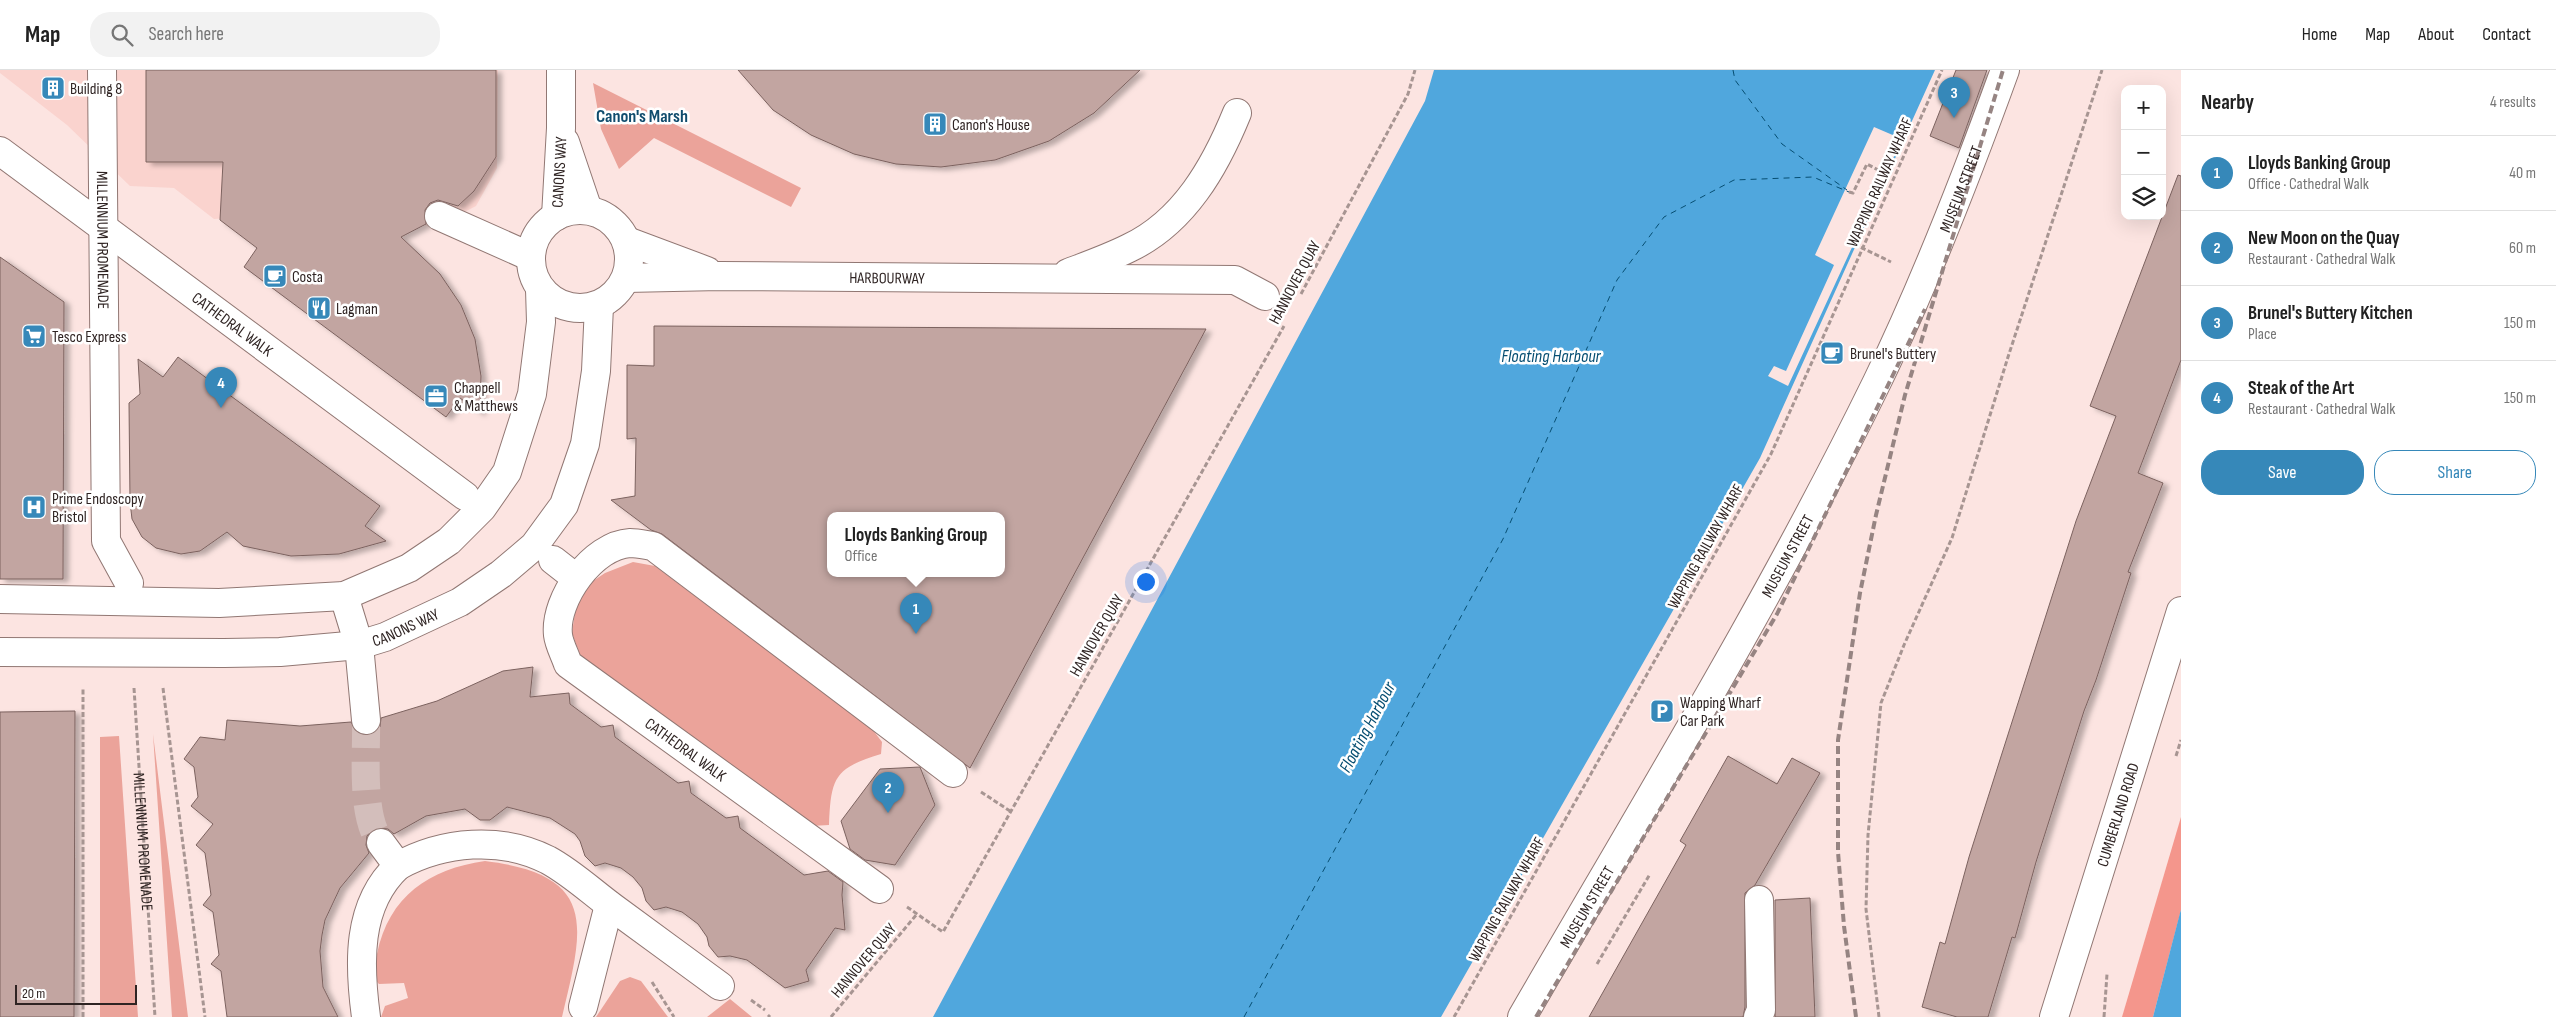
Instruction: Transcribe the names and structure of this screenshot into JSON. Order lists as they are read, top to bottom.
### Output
{
  "streets": {
    "street": [
      "CANONS WAY",
      "MUSEUM STREET",
      "MILLENNIUM PROMENADE",
      "HARBOURWAY",
      "CATHEDRAL WALK",
      "CUMBERLAND ROAD"
    ],
    "path": ["WAPPING RAILWAY WHARF", "HANNOVER QUAY"]
  },
  "crossings": [
    ["CANONS WAY", "HARBOURWAY"],
    ["MILLENNIUM PROMENADE", "CATHEDRAL WALK"]
  ],
  "districts": ["Canon's Marsh"],
  "water": ["Floating Harbour"],
  "places": {
    "building": ["Building 8", "Canon's House"],
    "cafe": ["Costa", "Brunel's Buttery"],
    "restaurant": ["Lagman"],
    "supermarket": ["Tesco Express"],
    "office": ["Chappell & Matthews"],
    "hospital": ["Prime Endoscopy Bristol"],
    "parking": ["Wapping Wharf Car Park"]
  },
  "scale_bar": "20 m",
  "page": {
    "header": "Map",
    "search": "Search here",
    "nav": [
      "Home",
      "Map",
      "About",
      "Contact"
    ],
    "heading": ["Nearby", "4 results"],
    "pins": [
      "3",
      "4",
      "1",
      "2"
    ],
    "map_buttons": ["+", "−"],
    "list": [
      {
        "mark": "1",
        "name": "Lloyds Banking Group",
        "note": "Office · Cathedral Walk",
        "value": "40 m"
      },
      {
        "mark": "2",
        "name": "New Moon on the Quay",
        "note": "Restaurant · Cathedral Walk",
        "value": "60 m"
      },
      {
        "mark": "3",
        "name": "Brunel's Buttery Kitchen",
        "note": "Place",
        "value": "150 m"
      },
      {
        "mark": "4",
        "name": "Steak of the Art",
        "note": "Restaurant · Cathedral Walk",
        "value": "150 m"
      }
    ],
    "buttons": ["Save", "Share"],
    "popup": ["Lloyds Banking Group", "Office"],
    "scale": "20 m"
  }
}
